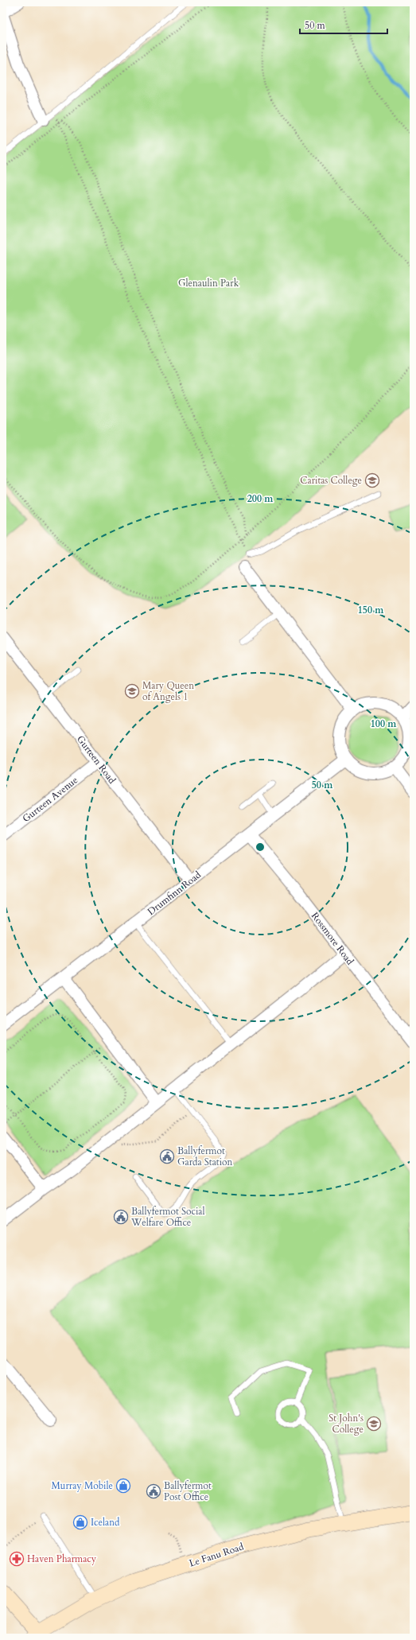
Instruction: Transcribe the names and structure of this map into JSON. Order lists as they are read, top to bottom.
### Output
{
  "streets": {
    "street": [
      "Gurteen Road",
      "Gurteen Avenue",
      "Drumfinn Road",
      "Rossmore Road",
      "Le Fanu Road"
    ]
  },
  "crossings": [
    ["Gurteen Road", "Gurteen Avenue"],
    ["Gurteen Road", "Drumfinn Road"],
    ["Drumfinn Road", "Rossmore Road"]
  ],
  "parks": ["Glenaulin Park"],
  "places": {
    "school or university": ["Caritas College", "Mary Queen of Angels 1", "St John's College"],
    "public building": ["Ballyfermot Garda Station", "Ballyfermot Social Welfare Office", "Ballyfermot Post Office"],
    "shop": ["Murray Mobile", "Iceland"],
    "pharmacy": ["Haven Pharmacy"]
  },
  "scale_bar": "50 m",
  "rings": [
    "200 m",
    "150 m",
    "100 m",
    "50 m"
  ]
}
